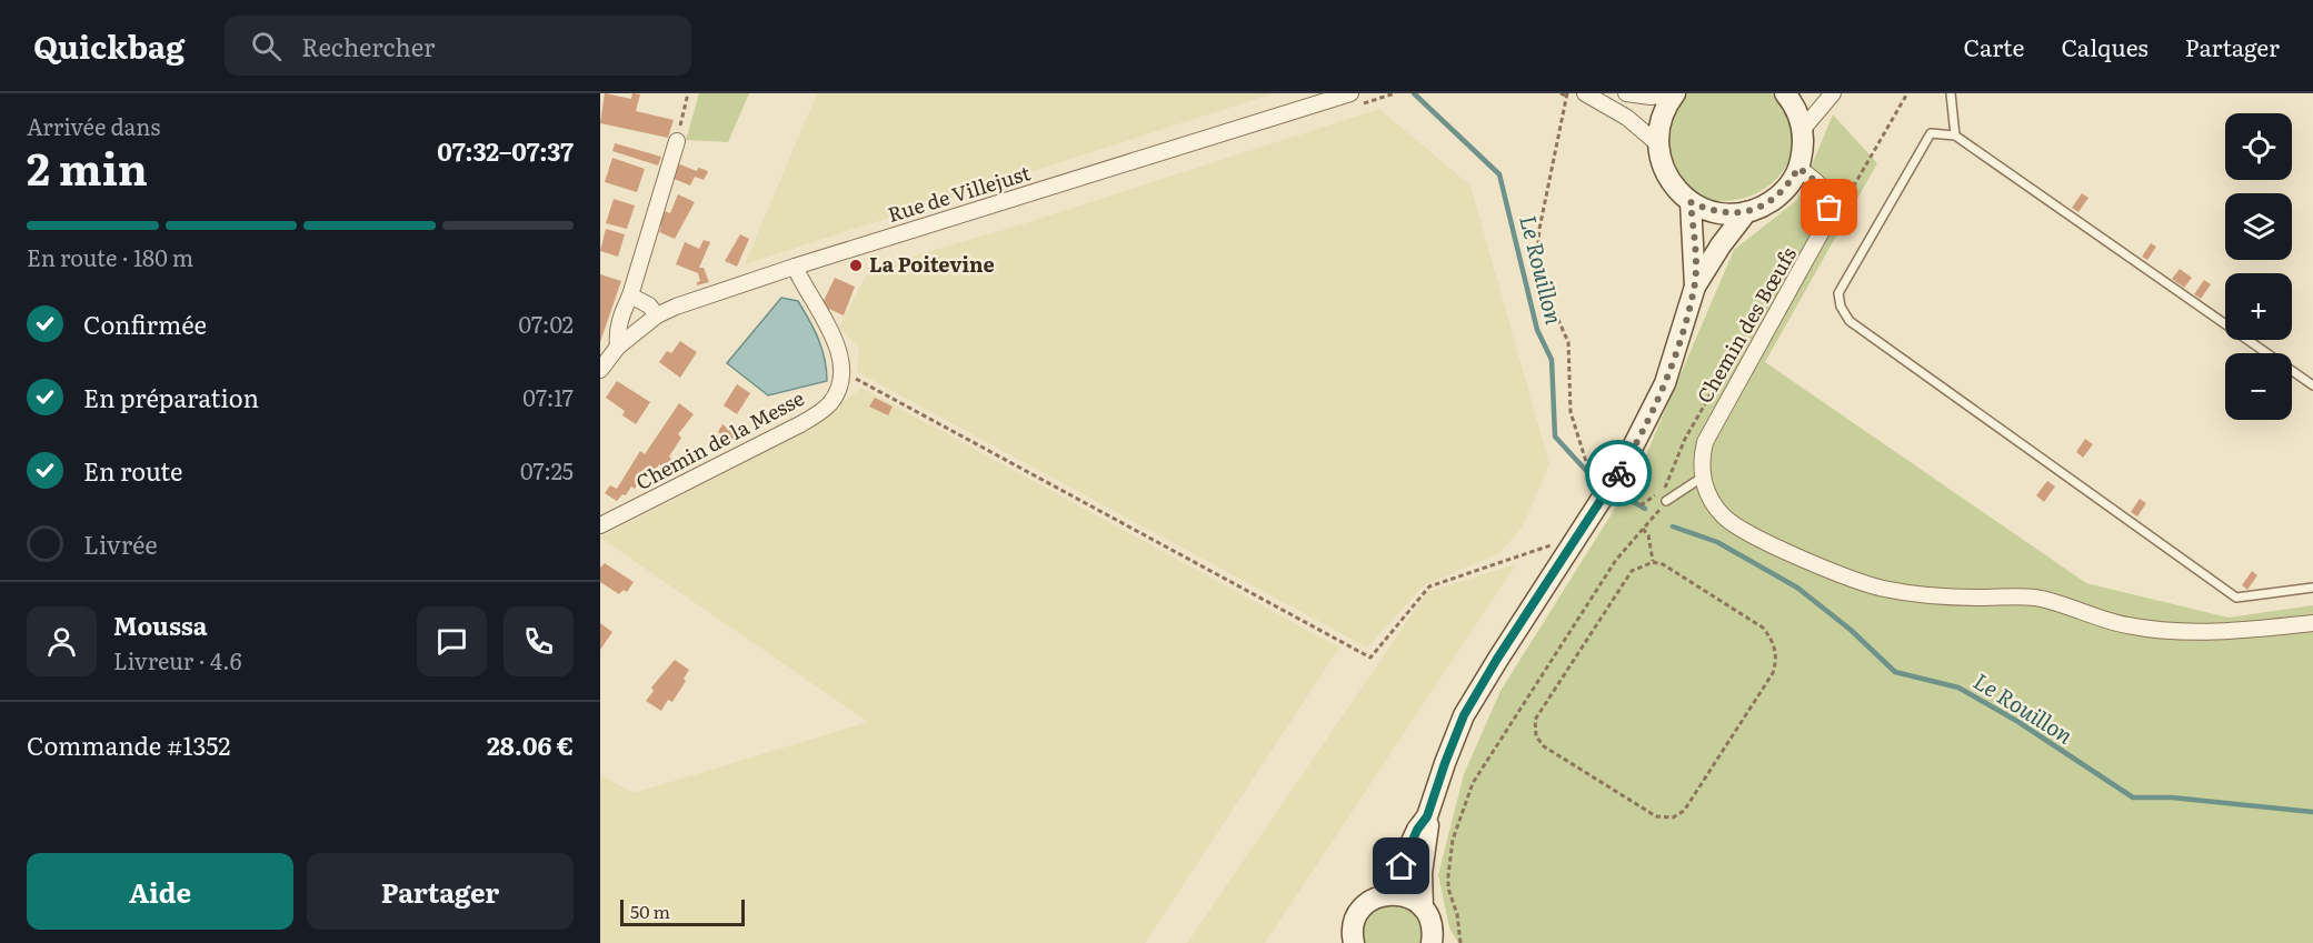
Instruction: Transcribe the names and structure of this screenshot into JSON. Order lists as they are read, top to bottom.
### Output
{
  "streets": {
    "street": ["Rue de Villejust", "Chemin des Bœufs", "Chemin de la Messe"]
  },
  "water": ["Le Rouillon"],
  "places": ["La Poitevine"],
  "scale_bar": "50 m",
  "page": {
    "header": "Quickbag",
    "search": "Rechercher",
    "nav": ["Carte", "Calques", "Partager"],
    "heading": ["2 min", "Arrivée dans", "07:32–07:37"],
    "panel": [
      "Moussa",
      "Livreur · 4.6",
      "Commande #1352",
      "28.06 €"
    ],
    "map_buttons": ["+", "−"],
    "bar": "En route · 180 m",
    "list": [
      ["Confirmée", "07:02"],
      ["En préparation", "07:17"],
      ["En route", "07:25"],
      "Livrée"
    ],
    "buttons": ["Aide", "Partager"],
    "scale": "50 m"
  }
}
